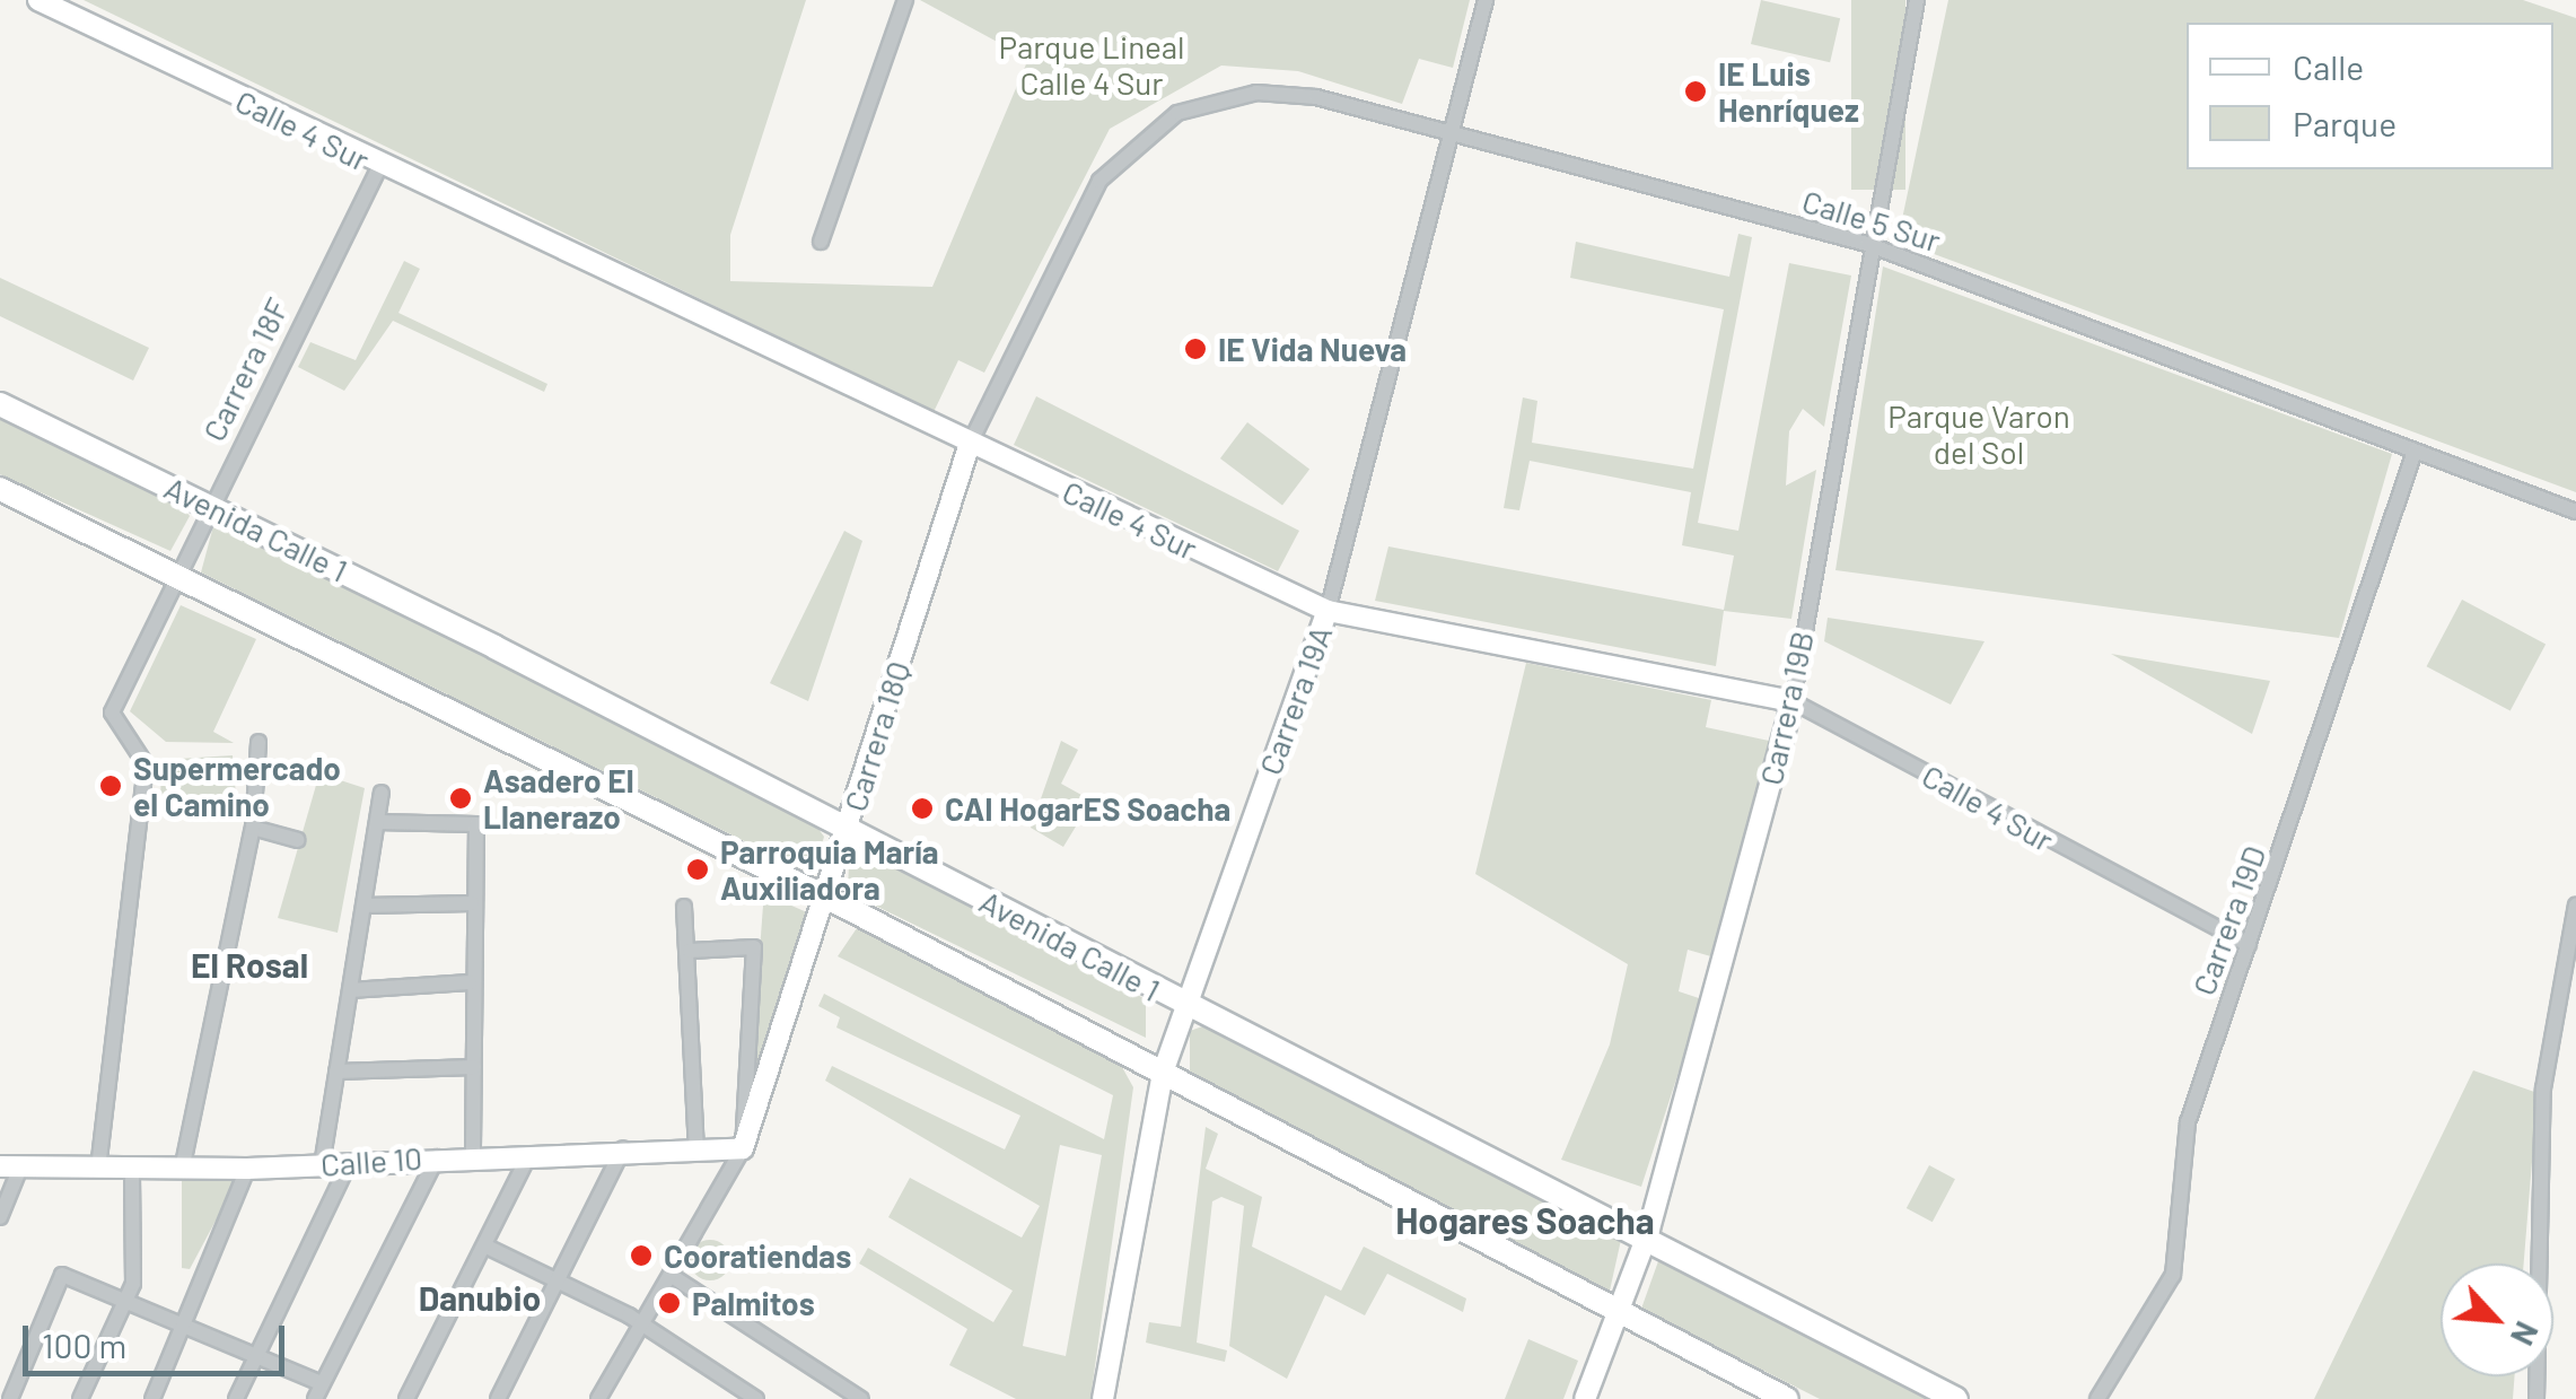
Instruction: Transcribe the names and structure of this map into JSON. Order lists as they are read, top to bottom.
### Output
{
  "streets": {
    "main road": [
      "Calle 4 Sur",
      "Avenida Calle 1",
      "Carrera 19A",
      "Carrera 19B",
      "Carrera 18Q",
      "Calle 10"
    ],
    "street": ["Calle 5 Sur", "Carrera 18F", "Carrera 19D"]
  },
  "crossings": [
    ["Calle 4 Sur", "Carrera 18F"],
    ["Calle 4 Sur", "Carrera 19A"],
    ["Calle 4 Sur", "Carrera 19B"],
    ["Calle 4 Sur", "Carrera 18Q"],
    ["Calle 4 Sur", "Carrera 19D"],
    ["Calle 5 Sur", "Carrera 19A"],
    ["Calle 5 Sur", "Carrera 19B"],
    ["Calle 5 Sur", "Carrera 18Q"],
    ["Calle 5 Sur", "Carrera 19D"],
    ["Carrera 18F", "Avenida Calle 1"],
    ["Carrera 18F", "Calle 10"],
    ["Avenida Calle 1", "Carrera 19A"],
    ["Avenida Calle 1", "Carrera 19B"],
    ["Avenida Calle 1", "Carrera 18Q"],
    ["Carrera 18Q", "Calle 10"]
  ],
  "districts": ["El Rosal", "Hogares Soacha", "Danubio"],
  "parks": ["Parque Lineal Calle 4 Sur", "Parque Varon del Sol"],
  "places": [
    "IE Luis Henríquez",
    "IE Vida Nueva",
    "Supermercado el Camino",
    "Asadero El Llanerazo",
    "CAI HogarES Soacha",
    "Parroquia María Auxiliadora",
    "Cooratiendas",
    "Palmitos"
  ],
  "legend": ["Calle", "Parque"],
  "scale_bar": "100 m",
  "north": "bottom right"
}
